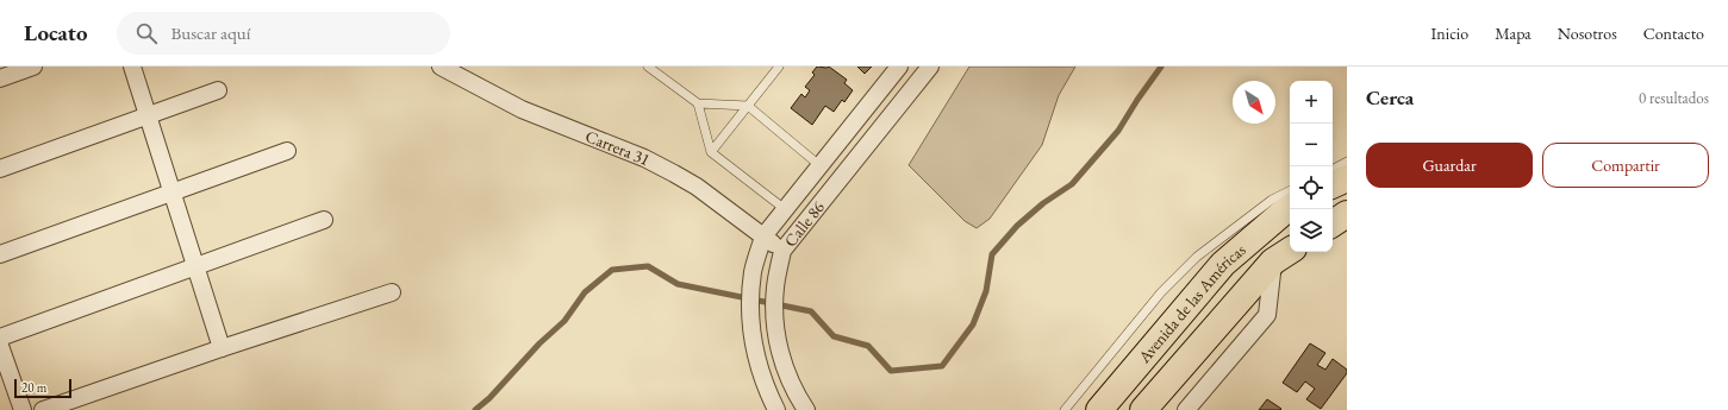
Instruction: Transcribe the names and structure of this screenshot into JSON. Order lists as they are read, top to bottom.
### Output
{
  "streets": {
    "main road": ["Avenida de las Américas"],
    "street": ["Carrera 31", "Calle 86"]
  },
  "crossings": [
    ["Carrera 31", "Calle 86"]
  ],
  "scale_bar": "20 m",
  "north": "bottom right",
  "page": {
    "header": "Locato",
    "search": "Buscar aquí",
    "nav": [
      "Inicio",
      "Mapa",
      "Nosotros",
      "Contacto"
    ],
    "heading": ["Cerca", "0 resultados"],
    "map_buttons": ["+", "−"],
    "buttons": ["Guardar", "Compartir"],
    "scale": "20 m"
  }
}
